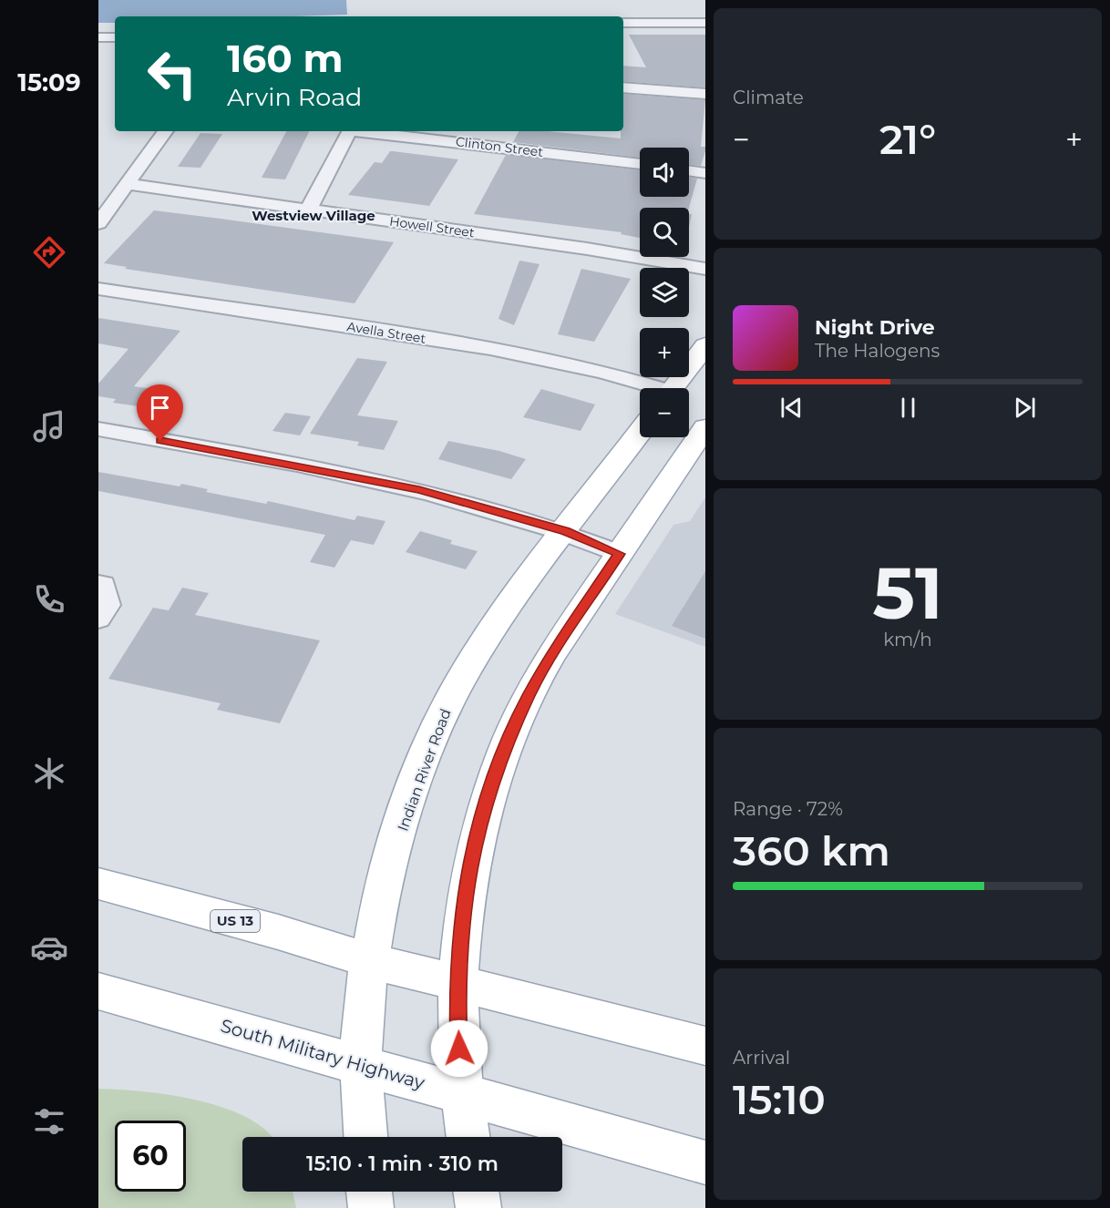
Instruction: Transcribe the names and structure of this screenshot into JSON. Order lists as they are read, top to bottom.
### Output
{
  "streets": {
    "main road": ["Indian River Road", "US 13", "South Military Highway"],
    "street": ["Clinton Street", "Howell Street", "Avella Street"]
  },
  "crossings": [
    ["Indian River Road", "US 13"],
    ["Indian River Road", "South Military Highway"]
  ],
  "districts": ["Westview Village"],
  "page": {
    "tabs": "15:09",
    "tile": [
      "Climate",
      ["51", "km/h"],
      ["Range · 72%", "360 km"],
      ["Arrival", "15:10"]
    ],
    "turn": ["160 m", "Arvin Road"],
    "heat": ["−", "21°", "+"],
    "map_buttons": ["+", "−"],
    "song": ["Night Drive", "The Halogens"],
    "limit": "60",
    "trip": "15:10 · 1 min · 310 m"
  }
}
